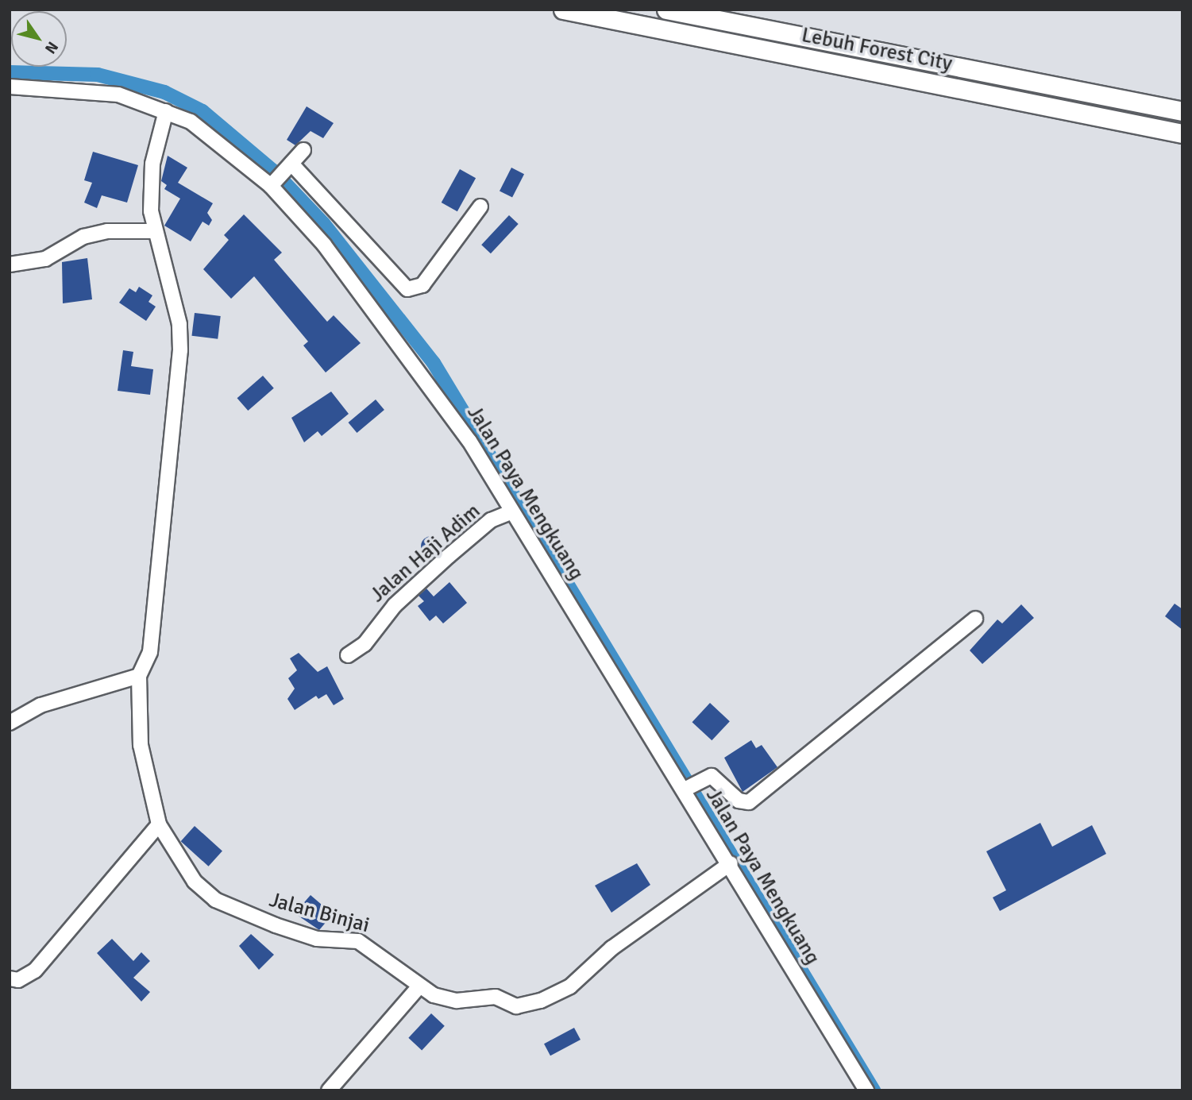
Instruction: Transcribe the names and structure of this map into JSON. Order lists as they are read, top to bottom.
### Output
{
  "streets": {
    "main road": ["Lebuh Forest City"],
    "street": ["Jalan Paya Mengkuang", "Jalan Haji Adim", "Jalan Binjai"]
  },
  "crossings": [
    ["Jalan Paya Mengkuang", "Jalan Haji Adim"],
    ["Jalan Paya Mengkuang", "Jalan Binjai"]
  ],
  "north": "bottom right"
}
